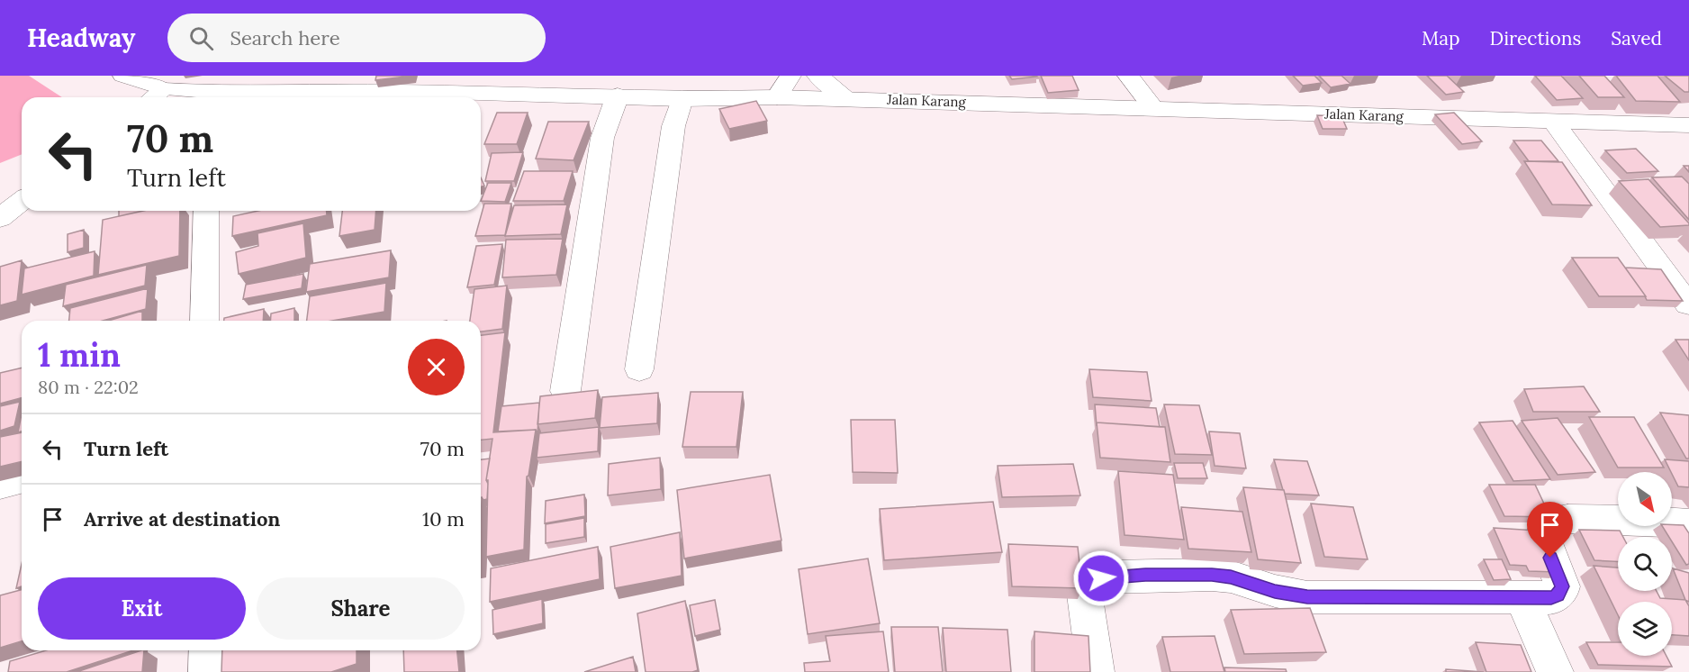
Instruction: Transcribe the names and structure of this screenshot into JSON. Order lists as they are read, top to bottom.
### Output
{
  "streets": {
    "main road": ["Jalan Karang"]
  },
  "north": "bottom right",
  "page": {
    "header": "Headway",
    "search": "Search here",
    "nav": ["Map", "Directions", "Saved"],
    "turn": ["70 m", "Turn left"],
    "heading": ["1 min", "80 m · 22:02"],
    "list": [
      {
        "name": "Turn left",
        "value": "70 m"
      },
      {
        "name": "Arrive at destination",
        "value": "10 m"
      }
    ],
    "buttons": ["Exit", "Share"]
  }
}
